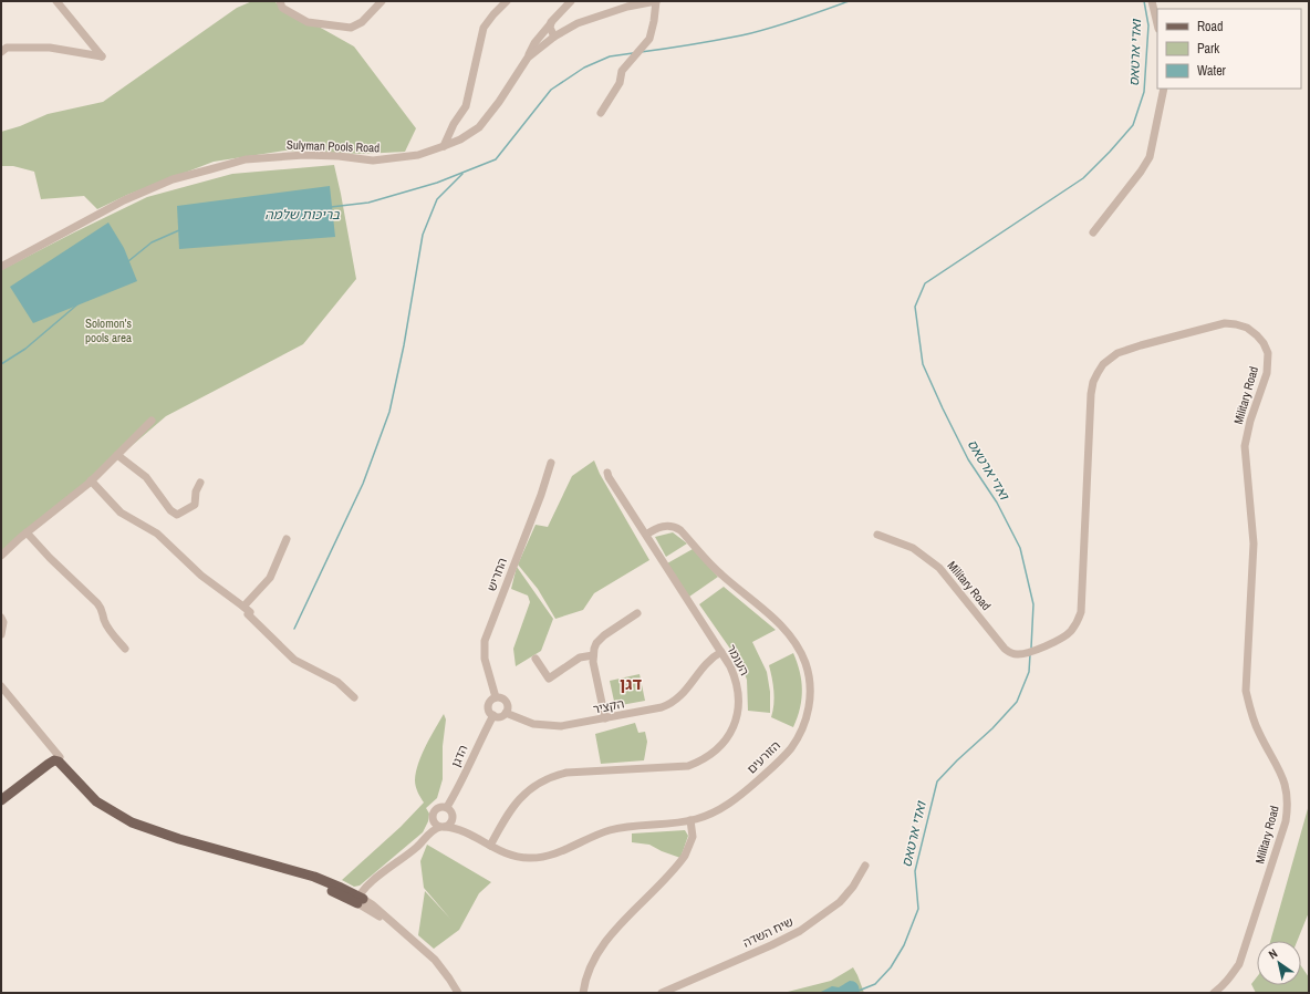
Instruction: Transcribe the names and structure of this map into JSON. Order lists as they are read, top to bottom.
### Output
{
  "streets": {
    "street": [
      "Sulyman Pools Road",
      "Military Road",
      "החריש",
      "העומר",
      "הקציר",
      "הדגן",
      "הזורעים",
      "שיח השדה"
    ]
  },
  "crossings": [
    ["החריש", "הקציר"],
    ["החריש", "הדגן"],
    ["העומר", "הקציר"],
    ["העומר", "הזורעים"],
    ["הקציר", "הדגן"],
    ["הדגן", "הזורעים"]
  ],
  "districts": ["דגן"],
  "water": ["ואדי ארטאס", "בריכות שלמה"],
  "parks": ["Solomon's pools area"],
  "legend": ["Road", "Park", "Water"],
  "north": "top left"
}
